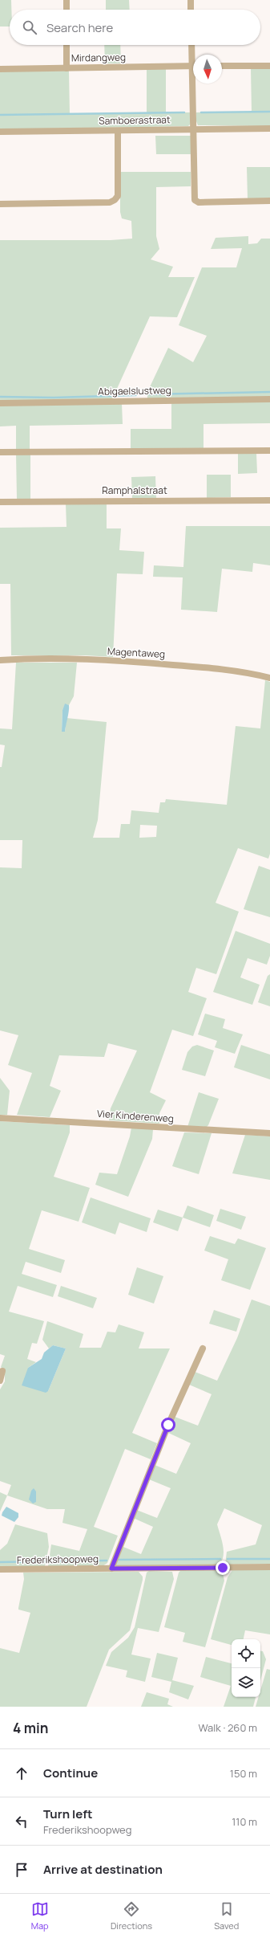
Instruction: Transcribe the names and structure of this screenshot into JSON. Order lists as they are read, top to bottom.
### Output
{
  "streets": {
    "street": [
      "Mirdangweg",
      "Samboerastraat",
      "Abigaelslustweg",
      "Ramphalstraat",
      "Magentaweg",
      "Vier Kinderenweg",
      "Frederikshoopweg"
    ]
  },
  "north": "bottom",
  "page": {
    "search": "Search here",
    "heading": ["4 min", "Walk · 260 m"],
    "list": [
      ["Continue", "150 m"],
      ["Turn left", "Frederikshoopweg", "110 m"],
      "Arrive at destination"
    ],
    "nav": ["Map", "Directions", "Saved"]
  }
}
